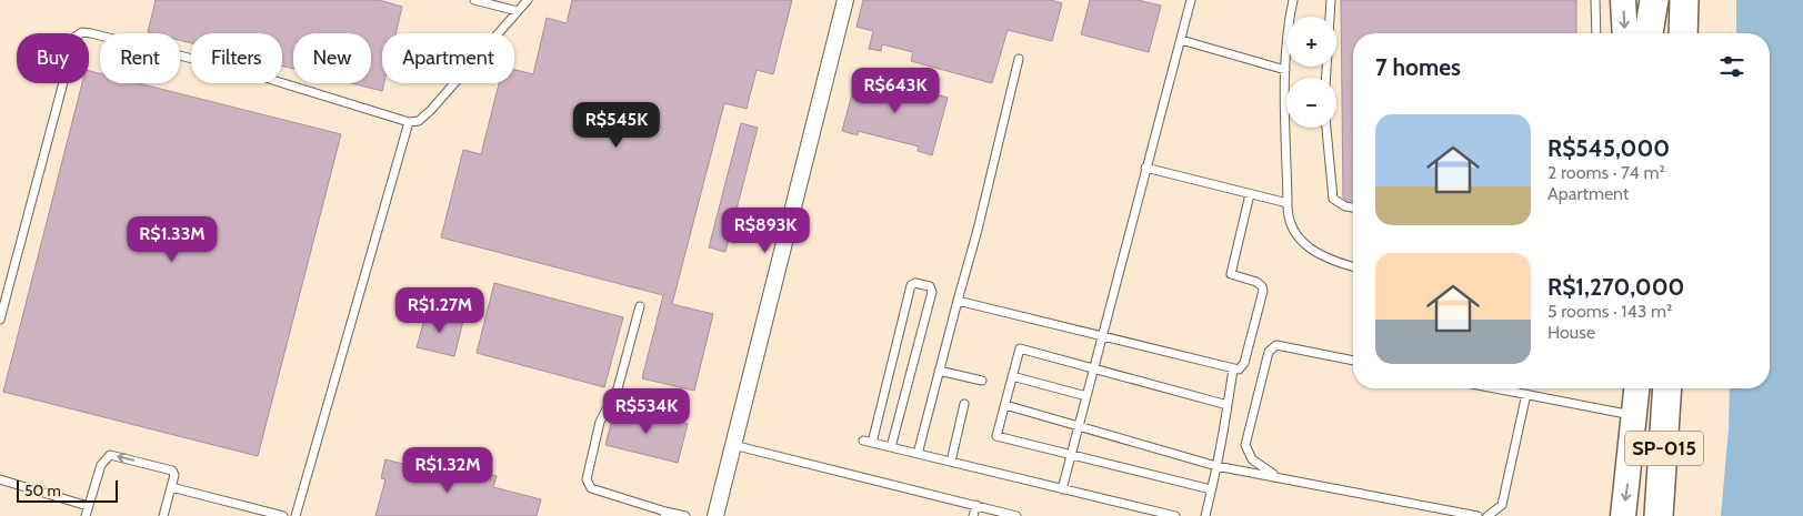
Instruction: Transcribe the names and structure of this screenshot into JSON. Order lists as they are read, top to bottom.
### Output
{
  "streets": {
    "highway": ["SP-015"]
  },
  "scale_bar": "50 m",
  "page": {
    "map_buttons": ["+", "−"],
    "chip": [
      "Buy",
      "Rent",
      "Filters",
      "New",
      "Apartment"
    ],
    "heading": "7 homes",
    "price": [
      "R$643K",
      "R$545K",
      "R$893K",
      "R$1.33M",
      "R$1.27M",
      "R$534K",
      "R$1.32M"
    ],
    "list": [
      {
        "name": "R$545,000",
        "note": "2 rooms · 74 m² · Apartment"
      },
      {
        "name": "R$1,270,000",
        "note": "5 rooms · 143 m² · House"
      }
    ],
    "scale": "50 m"
  }
}
